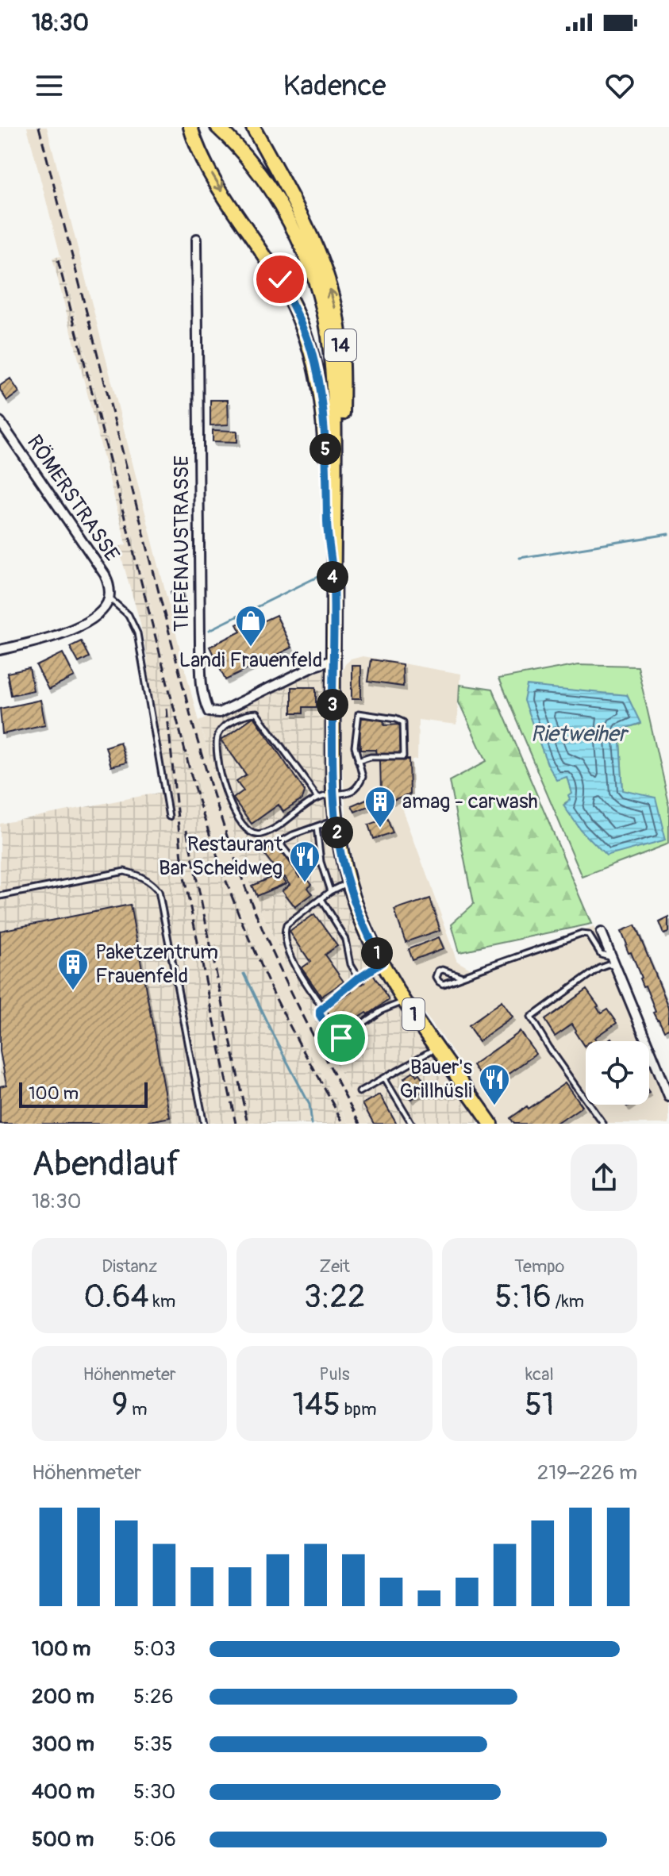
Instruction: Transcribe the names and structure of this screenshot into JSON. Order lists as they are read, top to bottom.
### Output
{
  "streets": {
    "main road": ["14", "1"],
    "street": ["RÖMERSTRASSE", "TIEFENAUSTRASSE"]
  },
  "crossings": [
    ["14", "1"],
    ["TIEFENAUSTRASSE", "1"]
  ],
  "water": ["Rietweiher"],
  "places": {
    "shop": ["Landi Frauenfeld"],
    "building": ["amag - carwash", "Paketzentrum Frauenfeld"],
    "restaurant": ["Restaurant Bar Scheidweg", "Bauer's Grillhüsli"]
  },
  "scale_bar": "100 m",
  "page": {
    "status": "18:30",
    "header": "Kadence",
    "pins": [
      "5",
      "4",
      "3",
      "2",
      "1"
    ],
    "scale": "100 m",
    "heading": ["Abendlauf", "18:30"],
    "stats": [
      ["Distanz", "0.64 km"],
      ["Zeit", "3:22"],
      ["Tempo", "5:16 /km"],
      ["Höhenmeter", "9 m"],
      ["Puls", "145 bpm"],
      ["kcal", "51"]
    ],
    "chart": ["Höhenmeter", "219–226 m"],
    "list": [
      {
        "name": "100 m",
        "note": "5:03"
      },
      {
        "name": "200 m",
        "note": "5:26"
      },
      {
        "name": "300 m",
        "note": "5:35"
      },
      {
        "name": "400 m",
        "note": "5:30"
      },
      {
        "name": "500 m",
        "note": "5:06"
      }
    ]
  }
}
